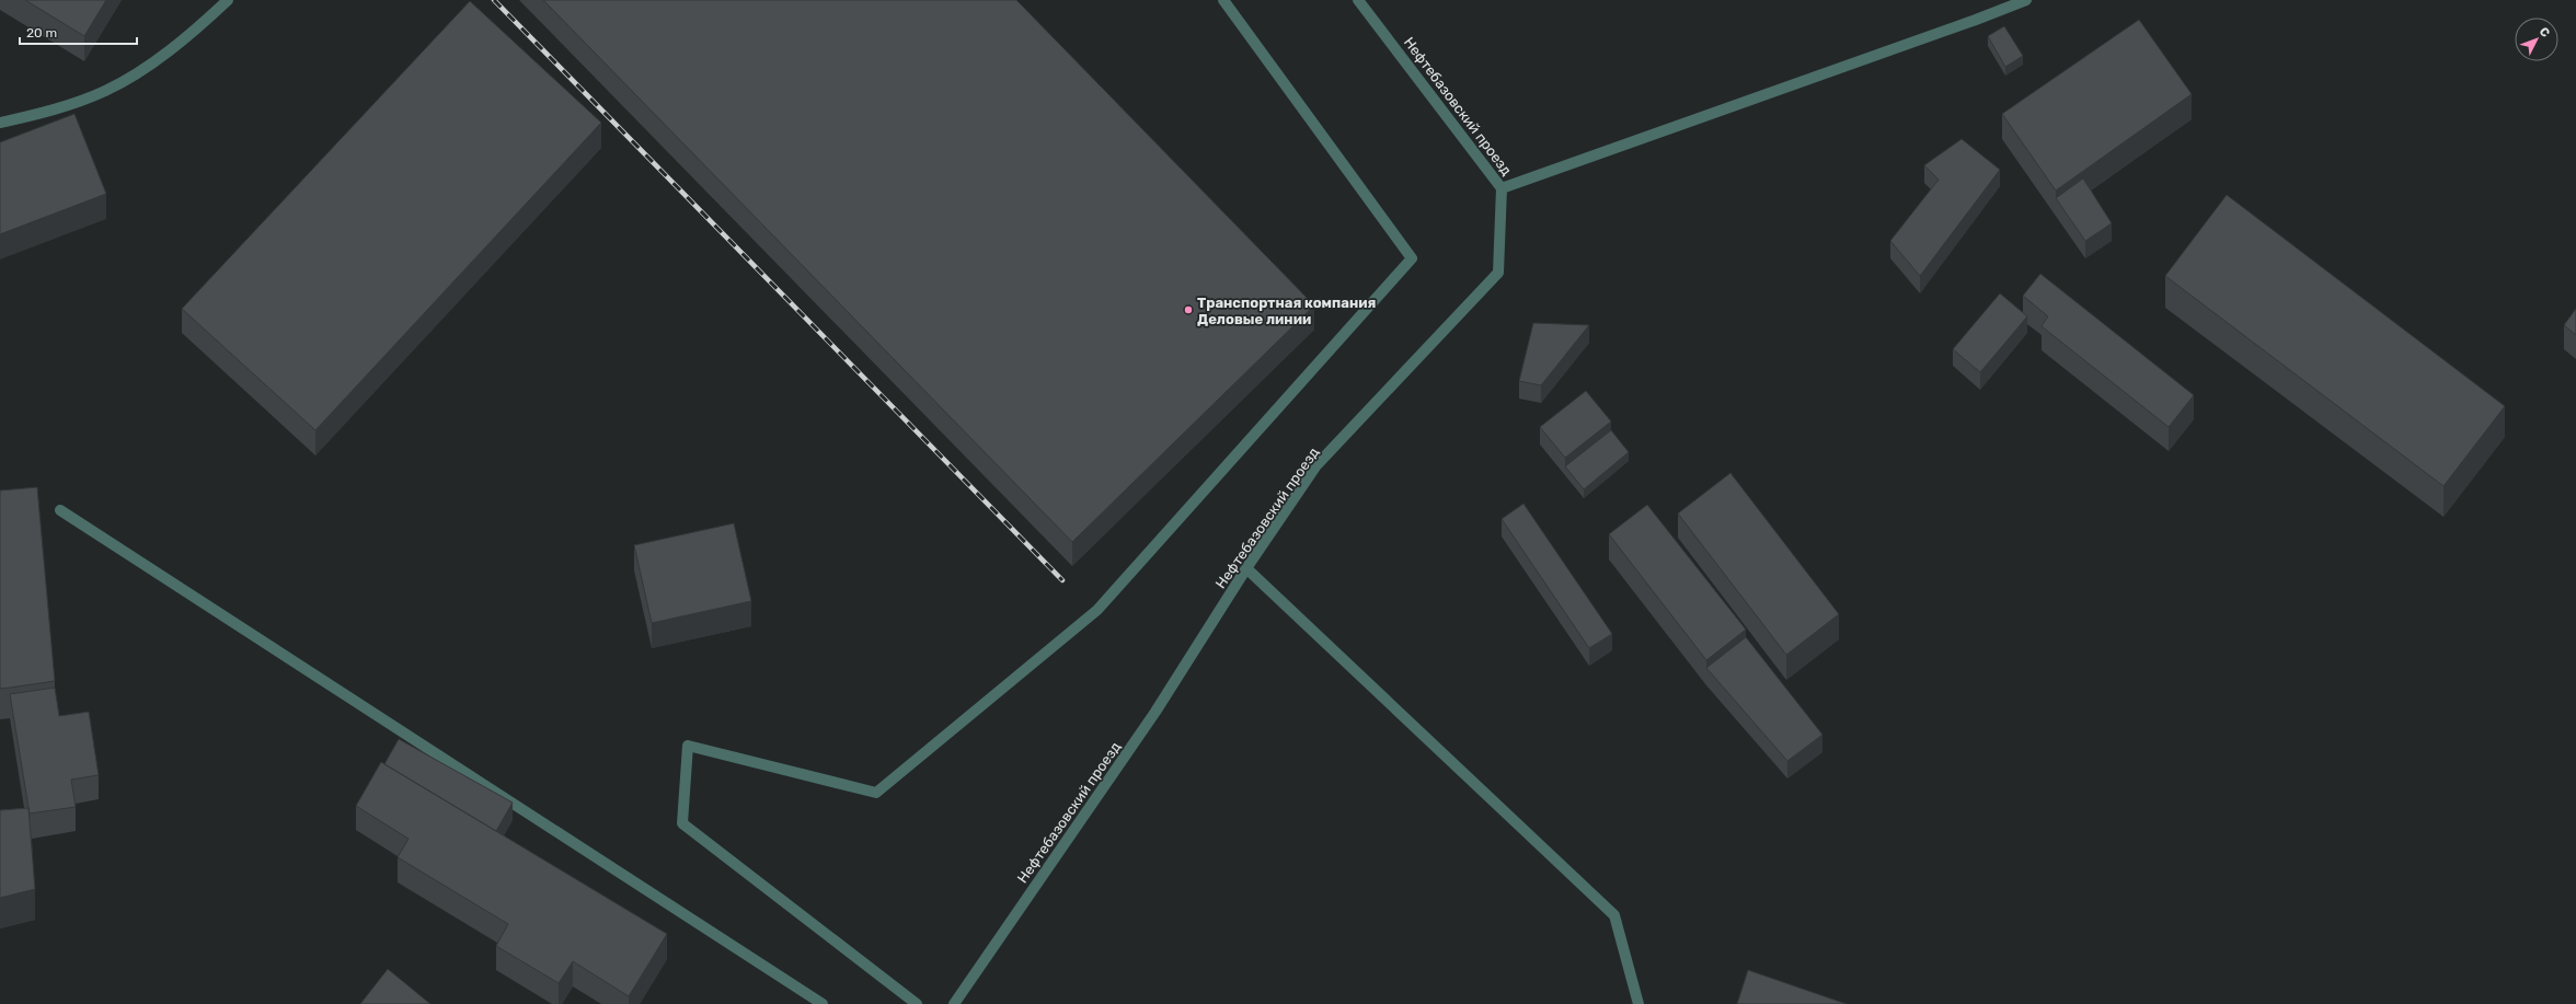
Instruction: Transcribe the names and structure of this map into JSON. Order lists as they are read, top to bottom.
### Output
{
  "streets": {
    "street": ["Нефтебазовский проезд"]
  },
  "places": ["Транспортная компания Деловые линии"],
  "scale_bar": "20 m",
  "north": "top right"
}
